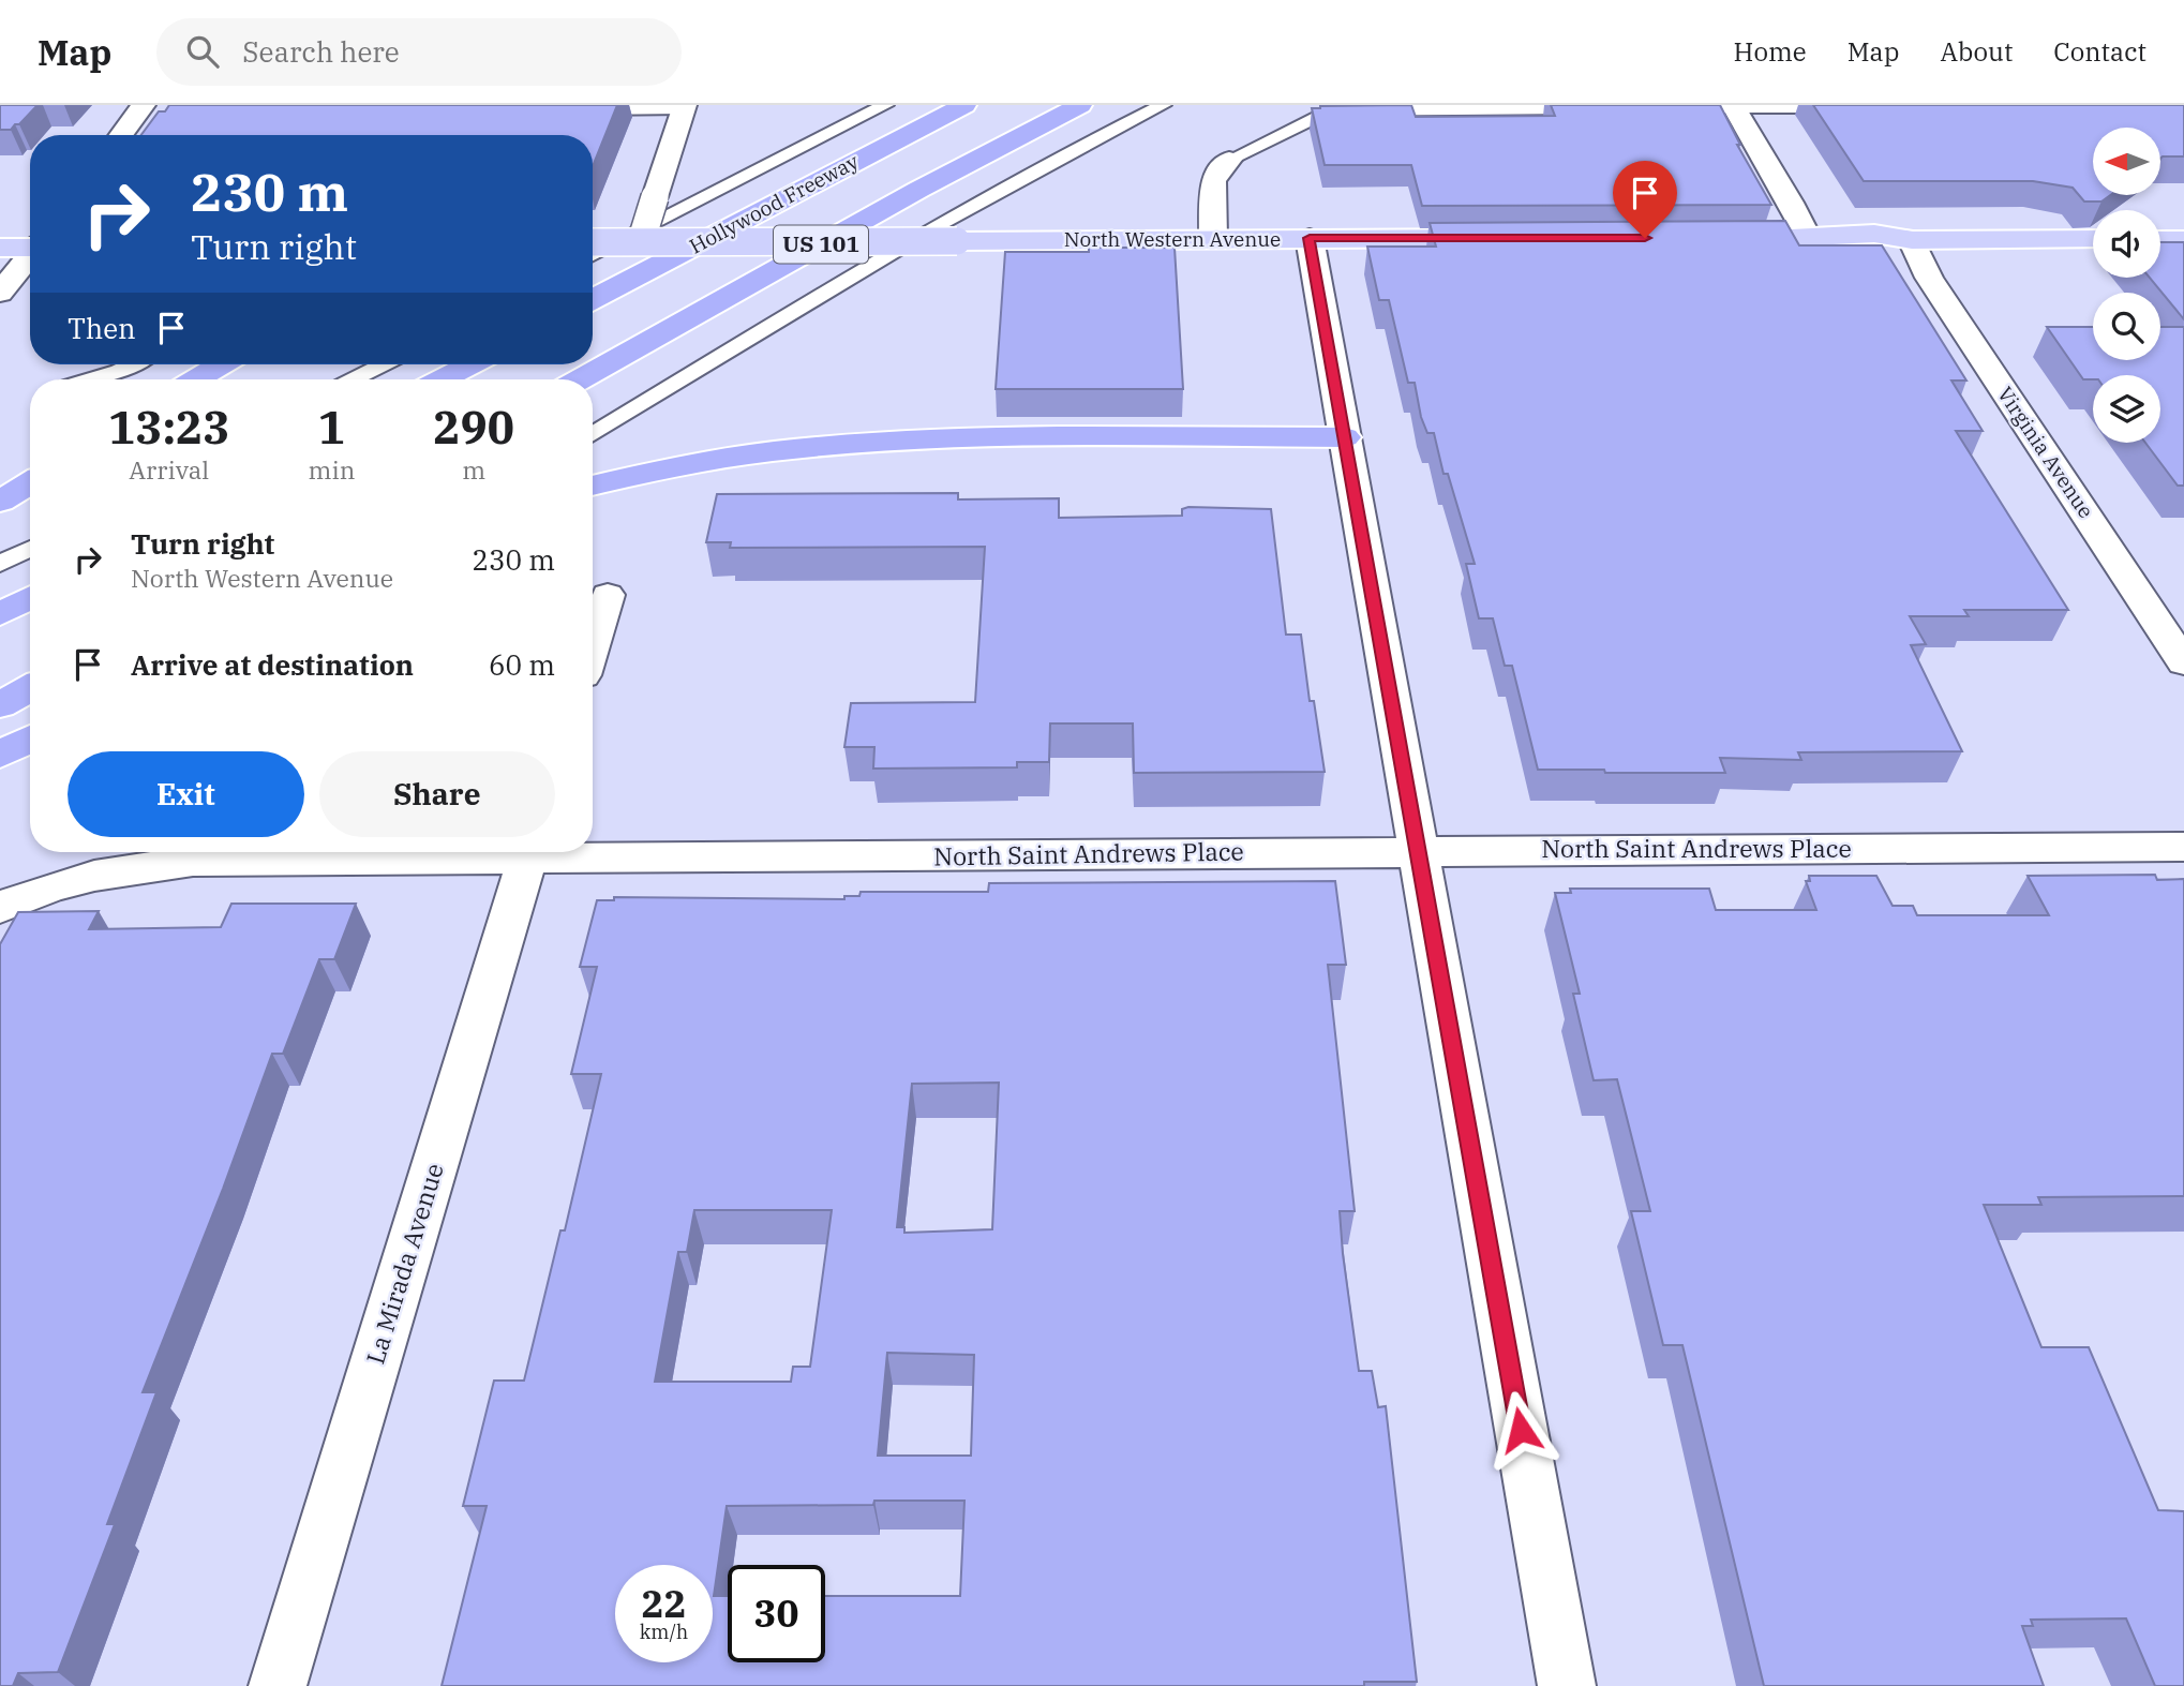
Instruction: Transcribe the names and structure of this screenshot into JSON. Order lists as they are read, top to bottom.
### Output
{
  "streets": {
    "highway": ["Hollywood Freeway", "US 101"],
    "main road": ["North Western Avenue"],
    "street": ["Virginia Avenue", "North Saint Andrews Place", "La Mirada Avenue"]
  },
  "north": "left",
  "page": {
    "header": "Map",
    "search": "Search here",
    "nav": [
      "Home",
      "Map",
      "About",
      "Contact"
    ],
    "turn": ["230 m", "Turn right"],
    "then": "Then",
    "eta": [
      "13:23",
      "Arrival",
      "1",
      "min",
      "290",
      "m"
    ],
    "list": [
      {
        "name": "Turn right",
        "note": "North Western Avenue",
        "value": "230 m"
      },
      {
        "name": "Arrive at destination",
        "value": "60 m"
      }
    ],
    "buttons": ["Exit", "Share"],
    "speed": "22 km/h",
    "limit": "30"
  }
}
